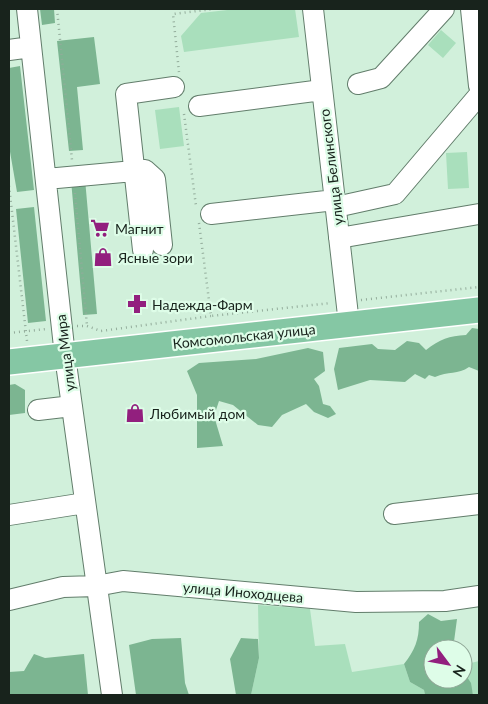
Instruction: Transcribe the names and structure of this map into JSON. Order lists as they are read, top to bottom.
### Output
{
  "streets": {
    "main road": ["Комсомольская улица"],
    "street": ["улица Белинского", "улица Мира", "улица Иноходцева"]
  },
  "crossings": [
    ["улица Белинского", "Комсомольская улица"],
    ["Комсомольская улица", "улица Мира"],
    ["улица Мира", "улица Иноходцева"]
  ],
  "places": {
    "supermarket": ["Магнит"],
    "shop": ["Ясные зори", "Любимый дом"],
    "pharmacy": ["Надежда-Фарм"]
  },
  "north": "bottom right"
}
